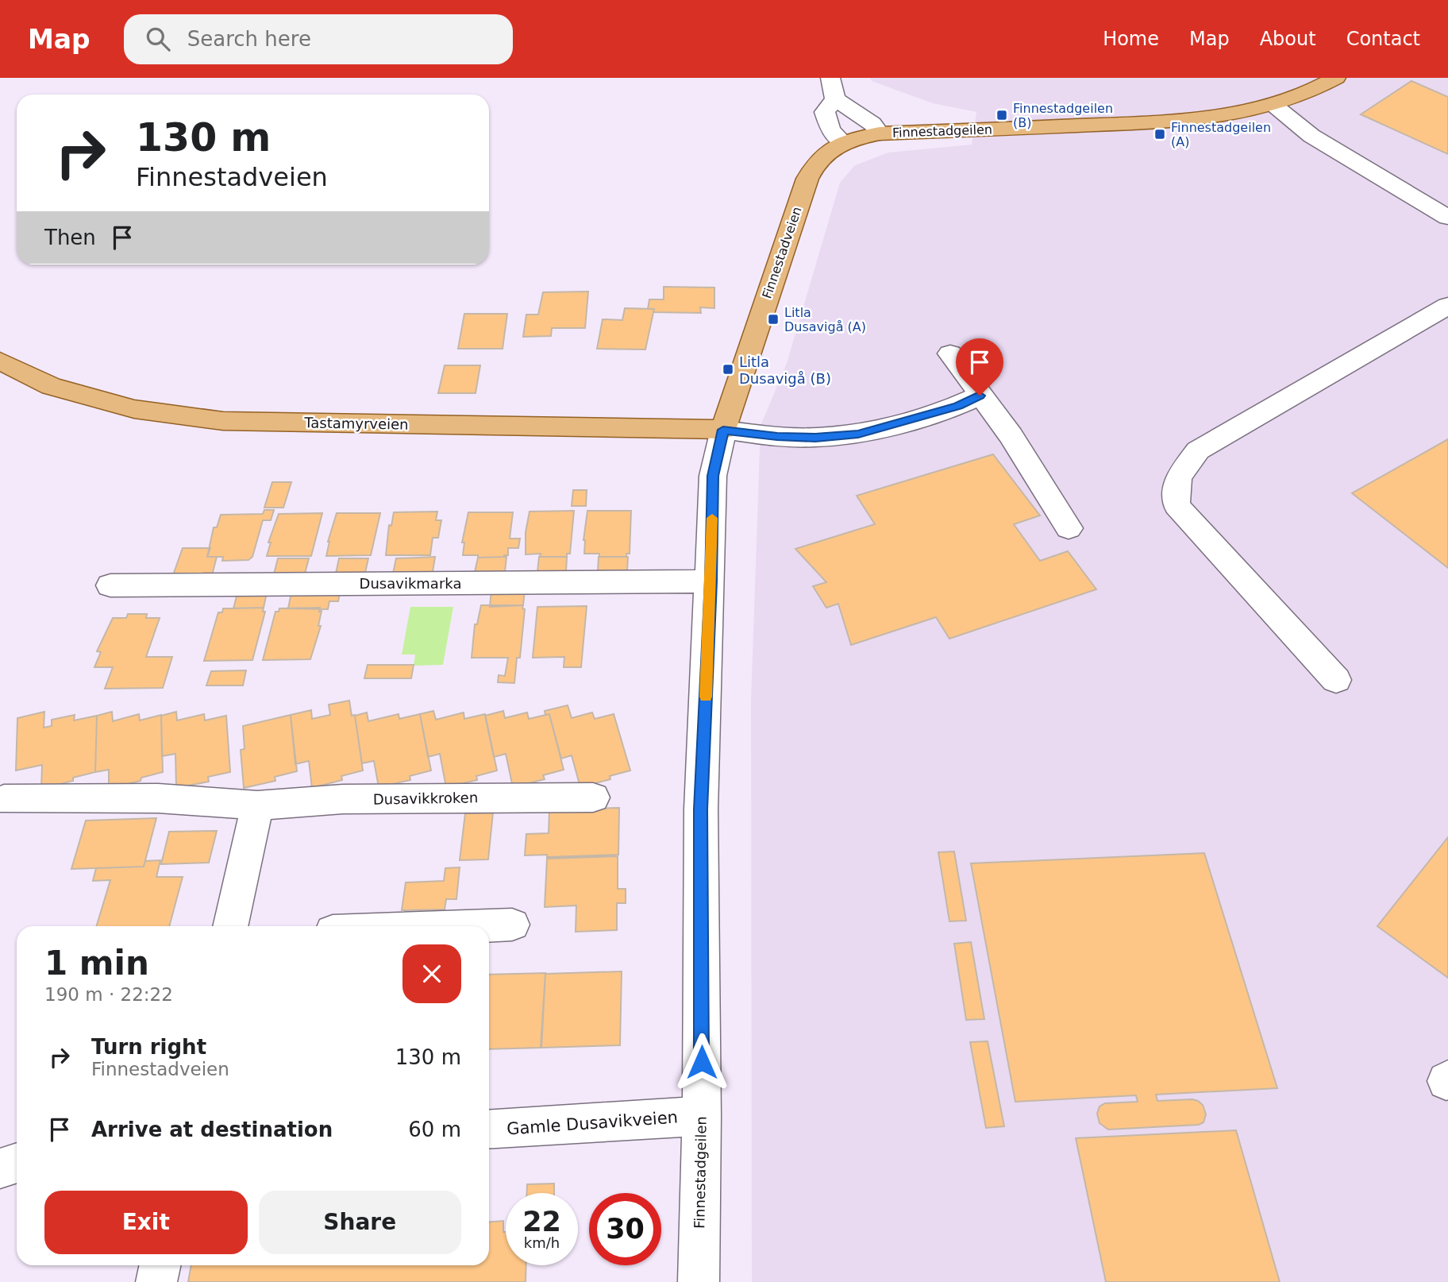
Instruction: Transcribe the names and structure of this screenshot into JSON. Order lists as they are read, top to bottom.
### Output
{
  "streets": {
    "main road": ["Finnestadgeilen", "Finnestadveien", "Tastamyrveien"],
    "street": ["Dusavikmarka", "Dusavikkroken", "Gamle Dusavikveien"]
  },
  "crossings": [
    ["Finnestadgeilen", "Finnestadveien"],
    ["Finnestadgeilen", "Tastamyrveien"],
    ["Finnestadgeilen", "Dusavikmarka"],
    ["Finnestadgeilen", "Gamle Dusavikveien"],
    ["Finnestadveien", "Tastamyrveien"]
  ],
  "places": {
    "transit": [
      "Finnestadgeilen (B)",
      "Finnestadgeilen (A)",
      "Litla Dusavigå (A)",
      "Litla Dusavigå (B)"
    ]
  },
  "page": {
    "header": "Map",
    "search": "Search here",
    "nav": [
      "Home",
      "Map",
      "About",
      "Contact"
    ],
    "turn": ["130 m", "Finnestadveien"],
    "then": "Then",
    "heading": ["1 min", "190 m · 22:22"],
    "list": [
      {
        "name": "Turn right",
        "note": "Finnestadveien",
        "value": "130 m"
      },
      {
        "name": "Arrive at destination",
        "value": "60 m"
      }
    ],
    "buttons": ["Exit", "Share"],
    "speed": "22 km/h",
    "limit": "30"
  }
}
